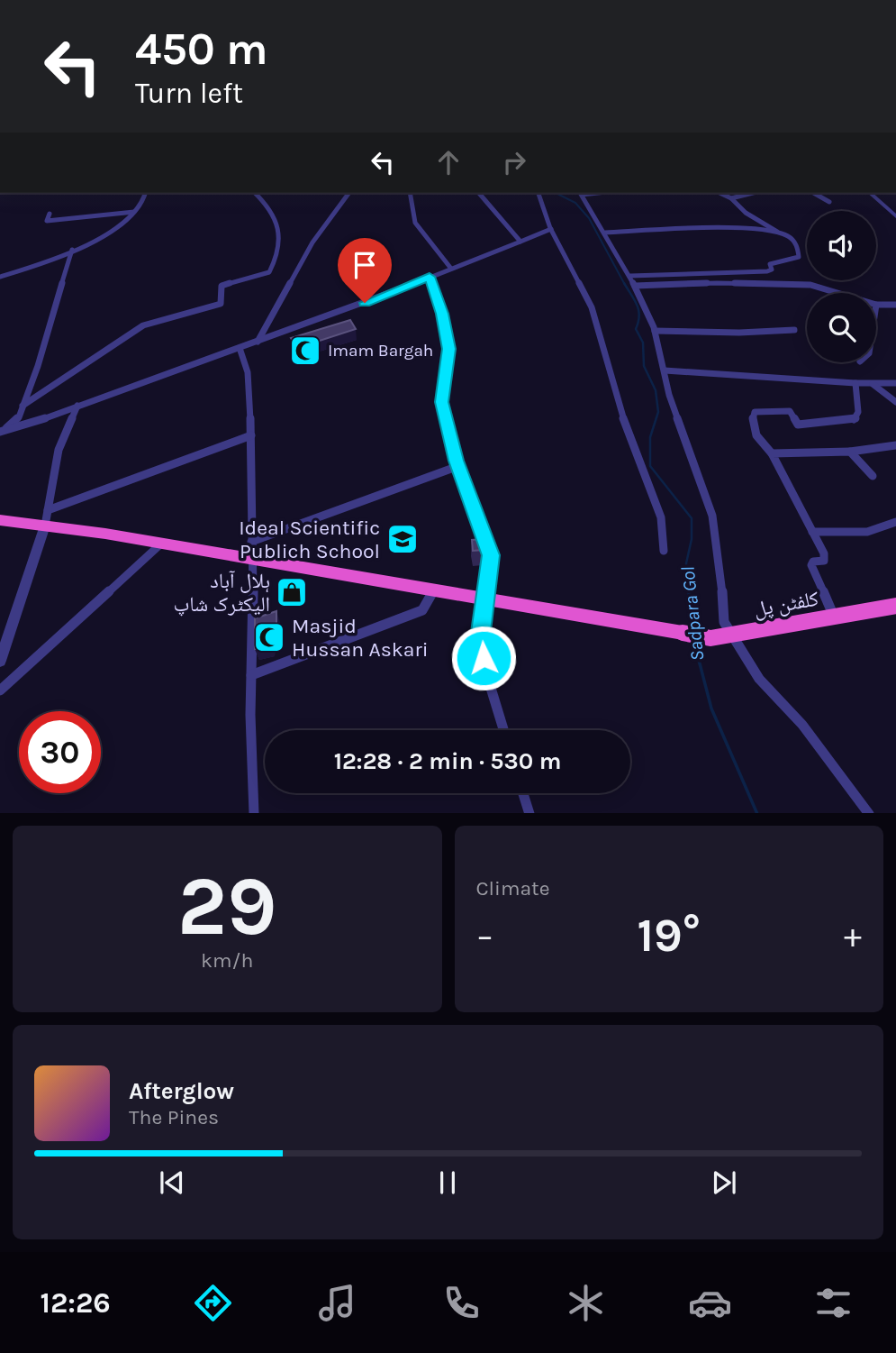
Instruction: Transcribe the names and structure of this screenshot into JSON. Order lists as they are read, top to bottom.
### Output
{
  "streets": {
    "highway": ["کلفٹن پل"]
  },
  "water": ["Sadpara Gol"],
  "places": {
    "mosque": ["Imam Bargah", "Masjid Hussan Askari"],
    "school or university": ["Ideal Scientific Publich School"],
    "shop": ["ہلال آباد الیکٹرک شاپ"]
  },
  "page": {
    "turn": ["450 m", "Turn left"],
    "limit": "30",
    "trip": "12:28 · 2 min · 530 m",
    "tile": [
      ["29", "km/h"],
      "Climate"
    ],
    "heat": ["−", "19°", "+"],
    "song": ["Afterglow", "The Pines"],
    "tabs": "12:26"
  }
}
